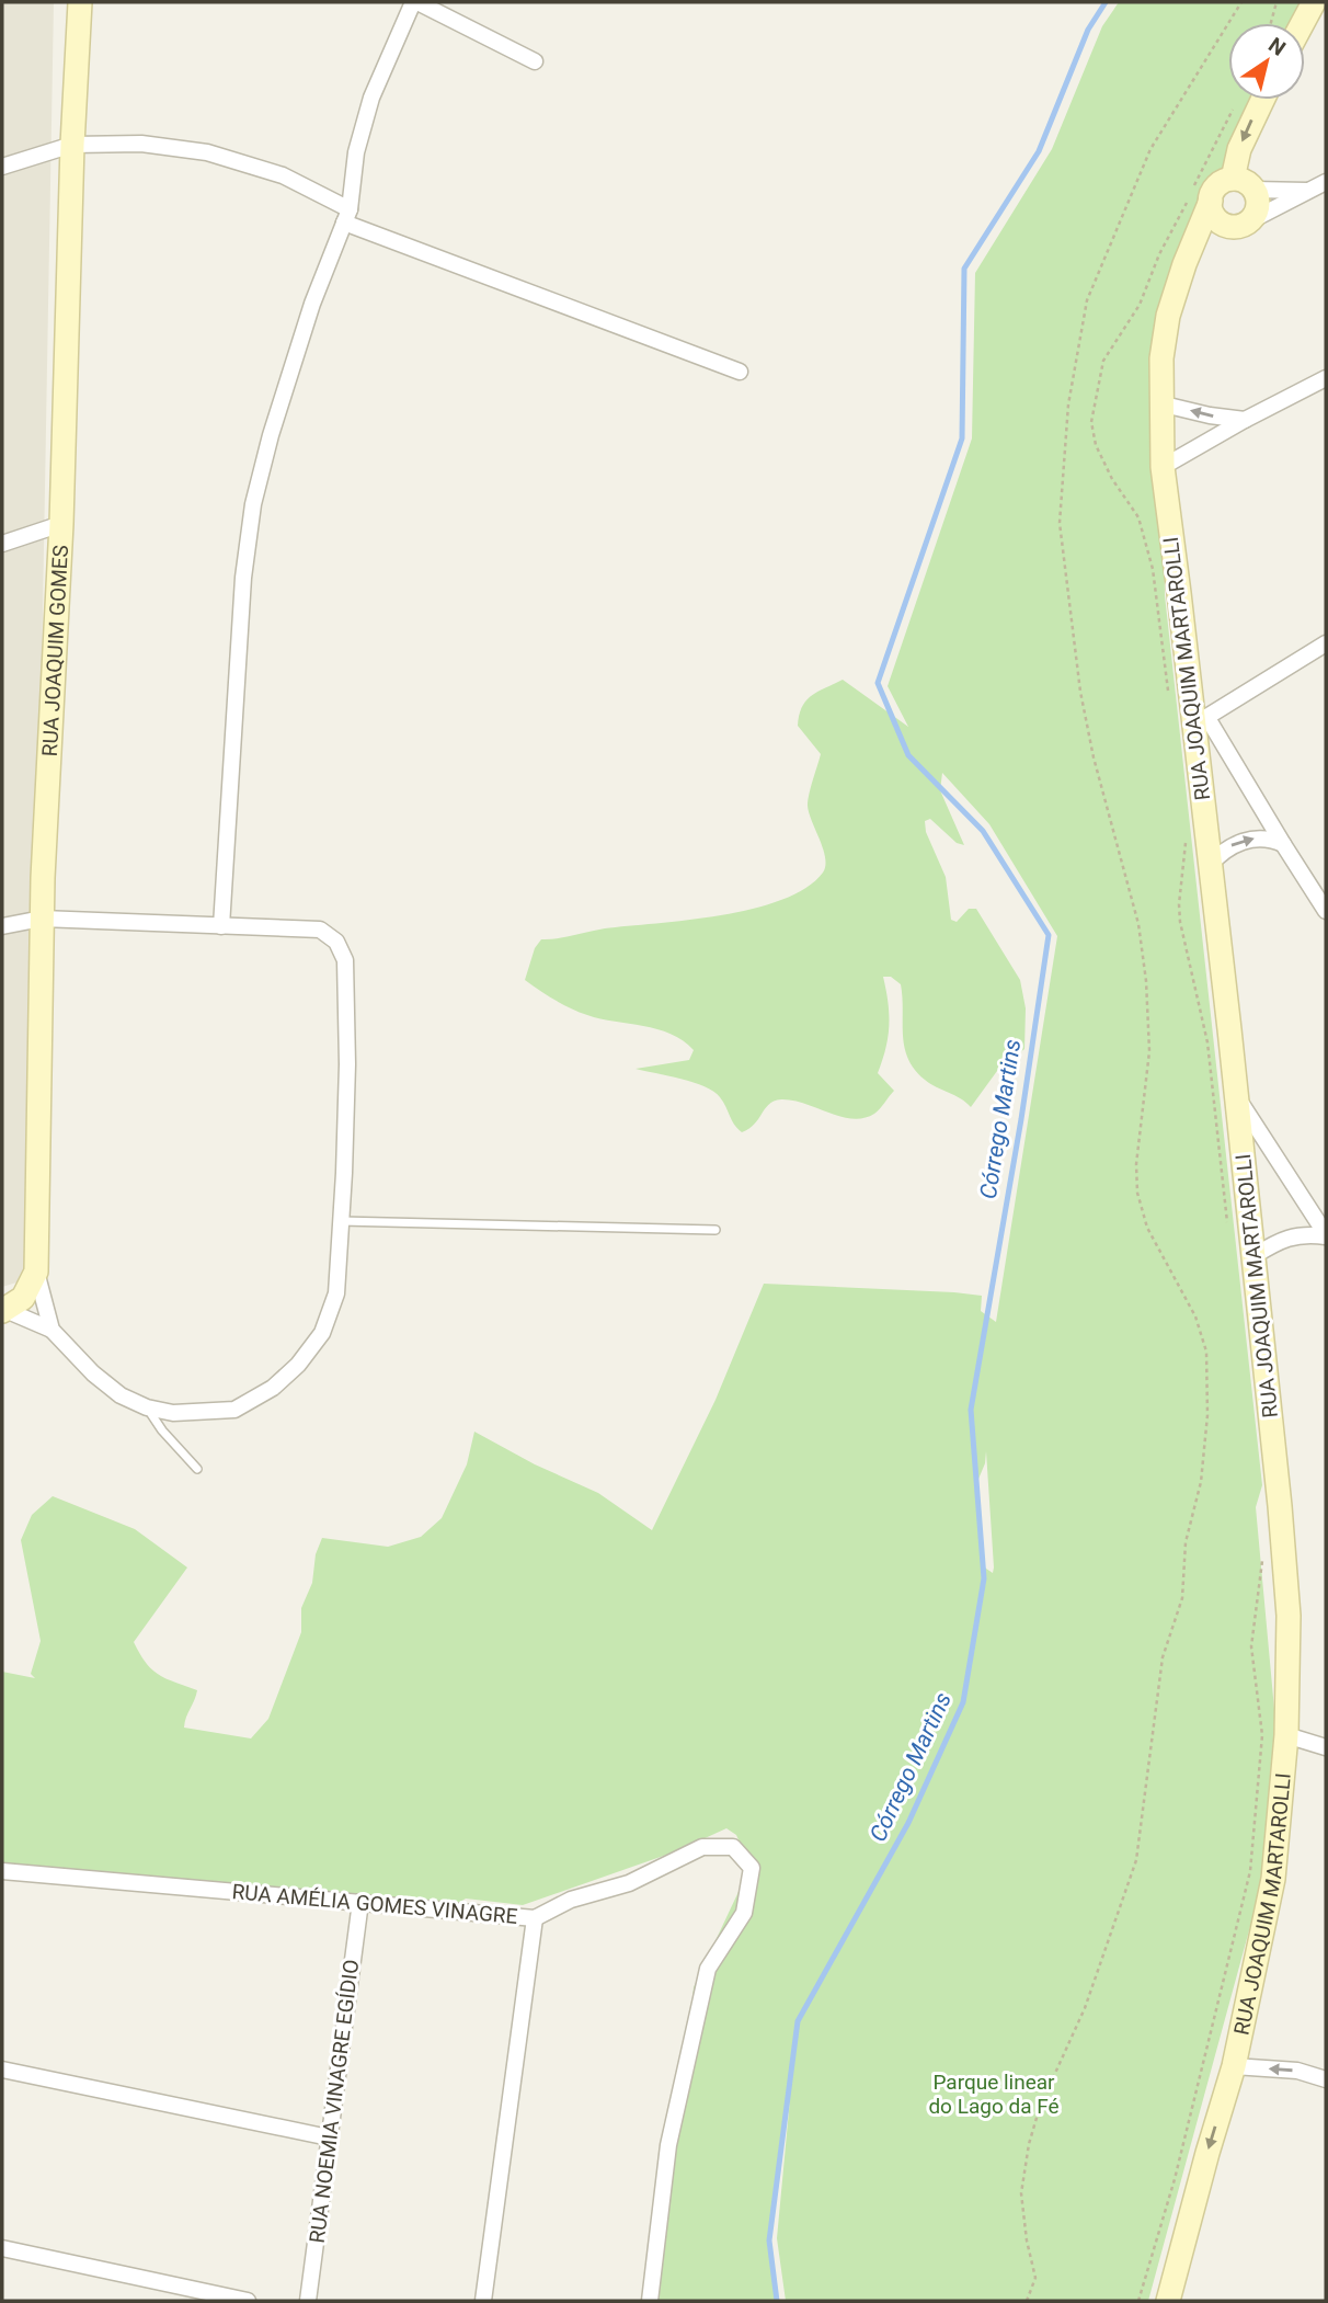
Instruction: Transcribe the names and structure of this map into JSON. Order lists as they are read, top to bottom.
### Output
{
  "streets": {
    "street": [
      "RUA JOAQUIM GOMES",
      "RUA JOAQUIM MARTAROLLI",
      "RUA AMÉLIA GOMES VINAGRE",
      "RUA NOEMIA VINAGRE EGÍDIO"
    ]
  },
  "crossings": [
    ["RUA AMÉLIA GOMES VINAGRE", "RUA NOEMIA VINAGRE EGÍDIO"]
  ],
  "water": ["Córrego Martins"],
  "parks": ["Parque linear do Lago da Fé"],
  "north": "top right"
}
